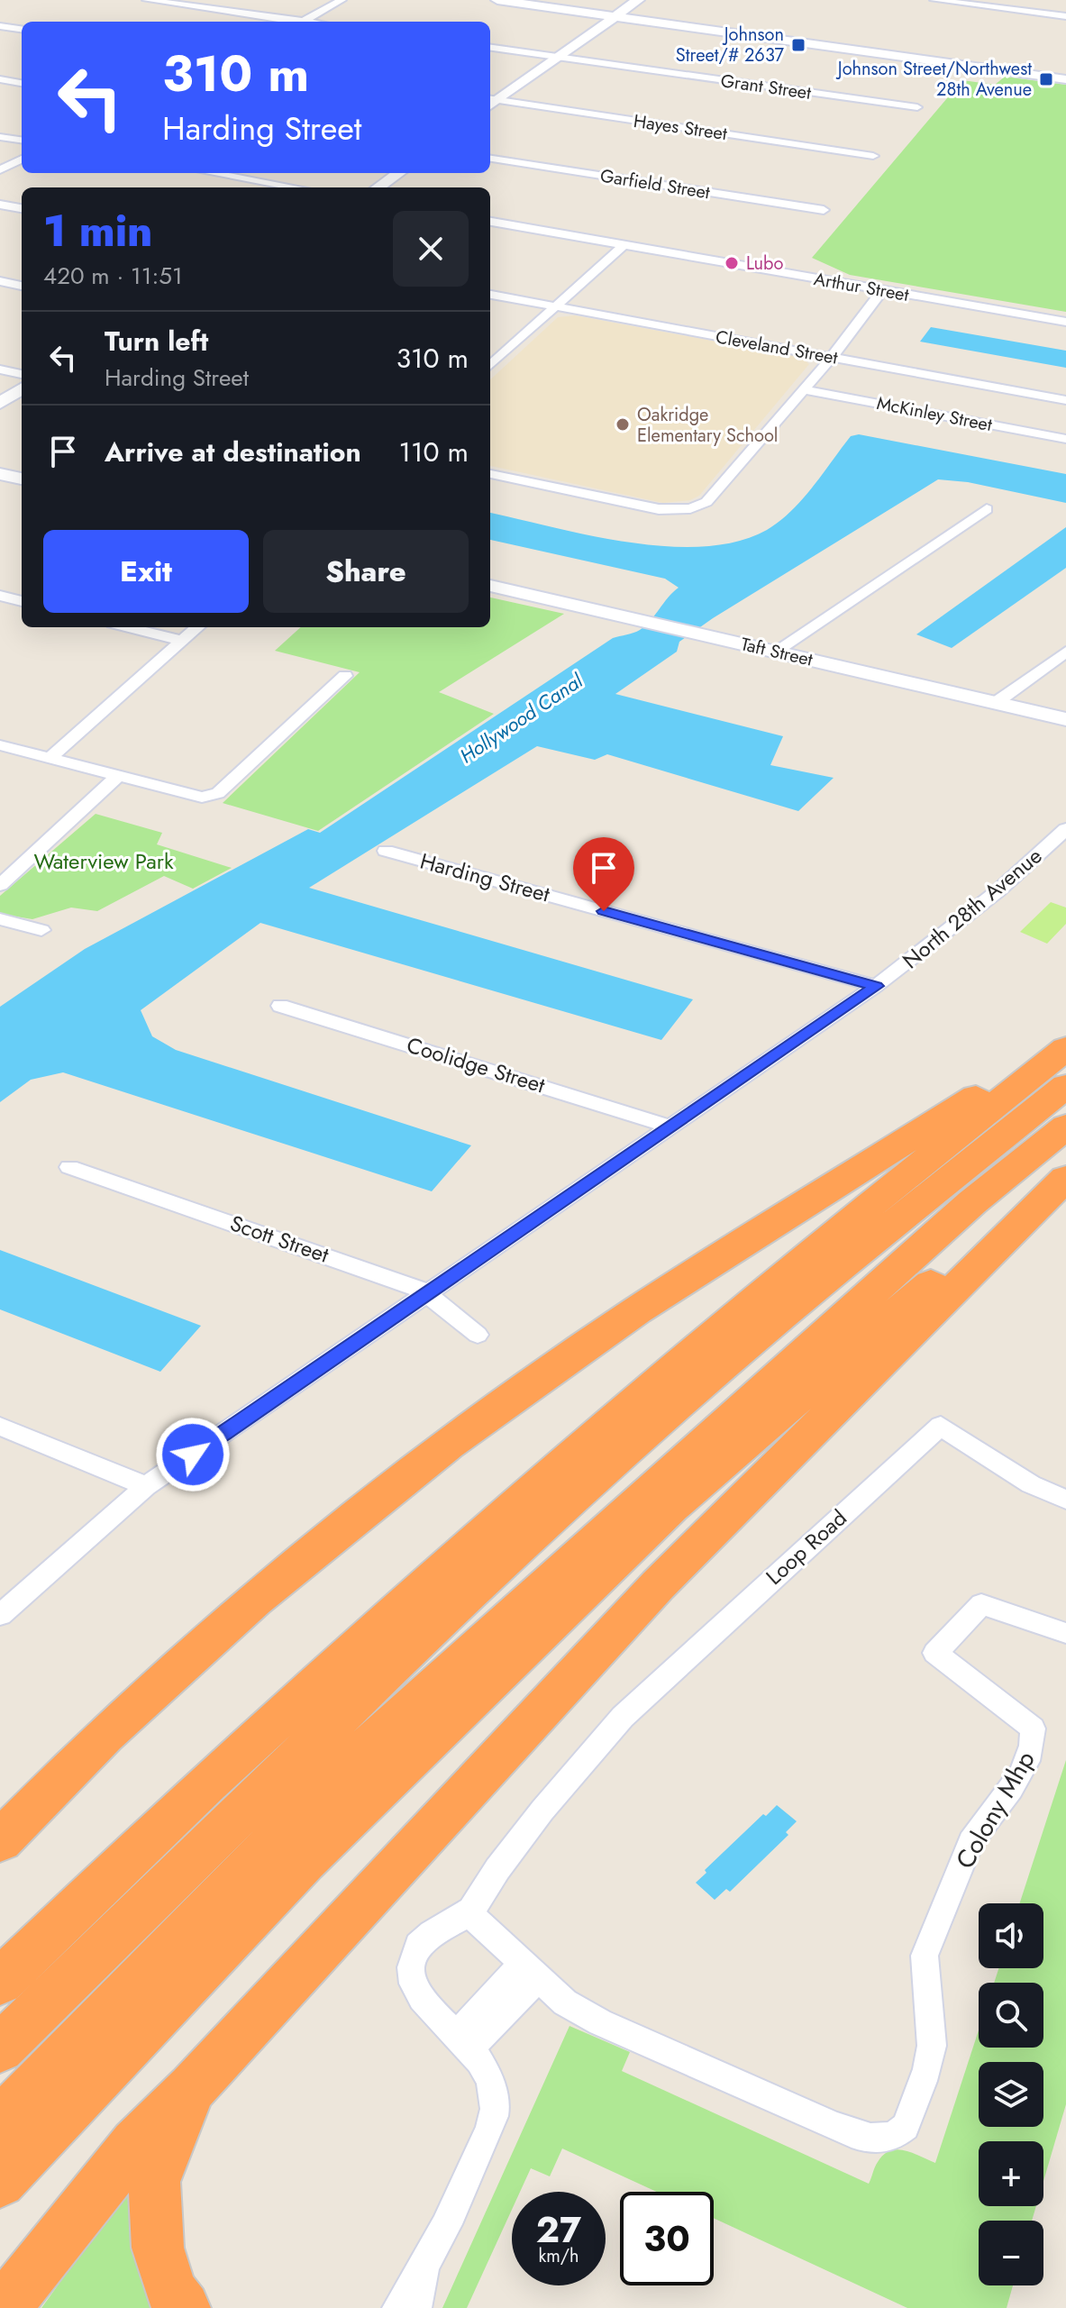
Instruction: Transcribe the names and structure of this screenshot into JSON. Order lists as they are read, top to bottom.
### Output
{
  "streets": {
    "street": [
      "Grant Street",
      "Hayes Street",
      "Garfield Street",
      "Arthur Street",
      "Cleveland Street",
      "McKinley Street",
      "Taft Street",
      "Harding Street",
      "North 28th Avenue",
      "Coolidge Street",
      "Scott Street",
      "Loop Road",
      "Colony Mhp"
    ]
  },
  "crossings": [
    ["Harding Street", "North 28th Avenue"],
    ["North 28th Avenue", "Coolidge Street"],
    ["North 28th Avenue", "Scott Street"]
  ],
  "water": ["Hollywood Canal"],
  "parks": ["Waterview Park"],
  "places": {
    "transit": ["Johnson Street/# 2637", "Johnson Street/Northwest 28th Avenue"],
    "other": ["Lubo", "Oakridge Elementary School"]
  },
  "page": {
    "turn": ["310 m", "Harding Street"],
    "heading": ["1 min", "420 m · 11:51"],
    "list": [
      {
        "name": "Turn left",
        "note": "Harding Street",
        "value": "310 m"
      },
      {
        "name": "Arrive at destination",
        "value": "110 m"
      }
    ],
    "buttons": ["Exit", "Share"],
    "map_buttons": ["+", "−"],
    "speed": "27 km/h",
    "limit": "30"
  }
}
